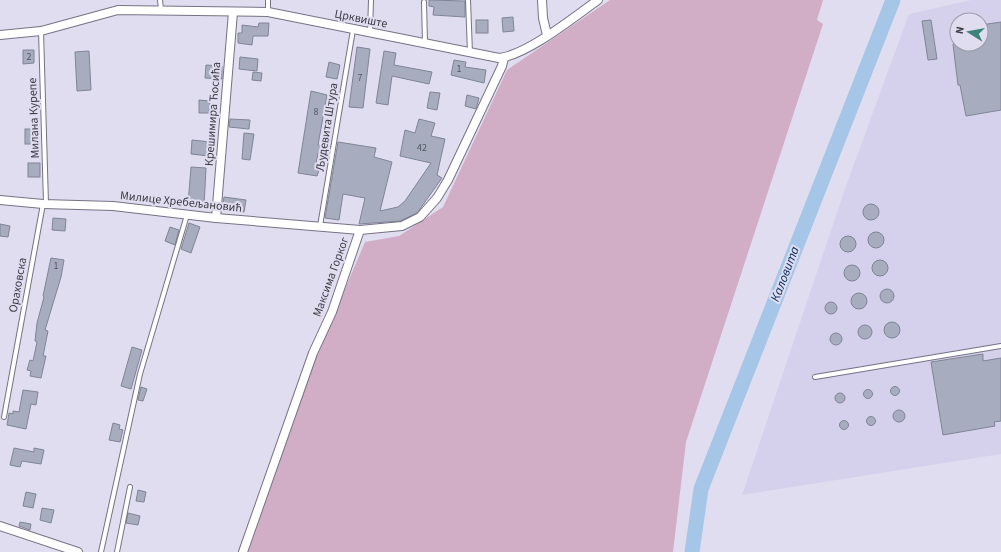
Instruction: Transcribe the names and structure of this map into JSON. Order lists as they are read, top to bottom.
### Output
{
  "streets": {
    "street": [
      "Црквиште",
      "Крешимира Ћосића",
      "Милице Хребељановић",
      "Максима Горког"
    ],
    "lane": ["Милана Курепе", "Људевита Штура", "Ораховска"]
  },
  "crossings": [
    ["Црквиште", "Крешимира Ћосића"],
    ["Црквиште", "Милана Курепе"],
    ["Црквиште", "Људевита Штура"],
    ["Црквиште", "Максима Горког"],
    ["Крешимира Ћосића", "Милице Хребељановић"],
    ["Милана Курепе", "Милице Хребељановић"],
    ["Милана Курепе", "Ораховска"],
    ["Људевита Штура", "Милице Хребељановић"],
    ["Милице Хребељановић", "Максима Горког"],
    ["Милице Хребељановић", "Ораховска"]
  ],
  "water": ["Каловита"],
  "house_numbers": [
    "2",
    "1",
    "7",
    "8",
    "42",
    "1"
  ],
  "north": "left"
}
